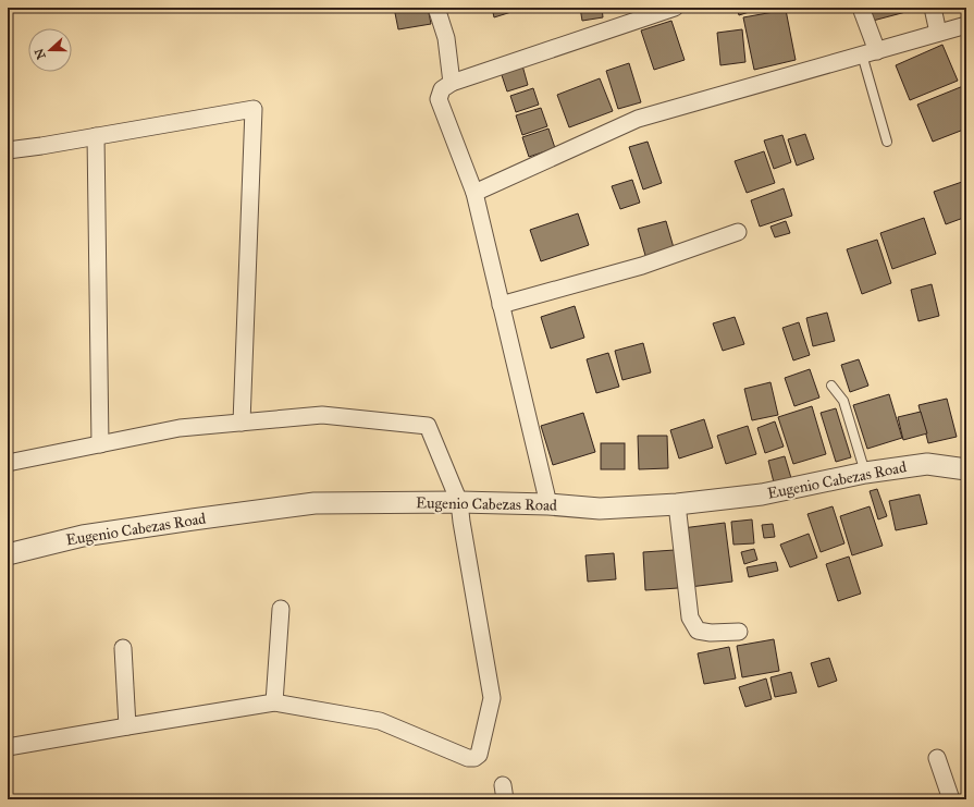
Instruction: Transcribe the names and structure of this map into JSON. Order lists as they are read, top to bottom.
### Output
{
  "streets": {
    "street": ["Eugenio Cabezas Road"]
  },
  "north": "left"
}
